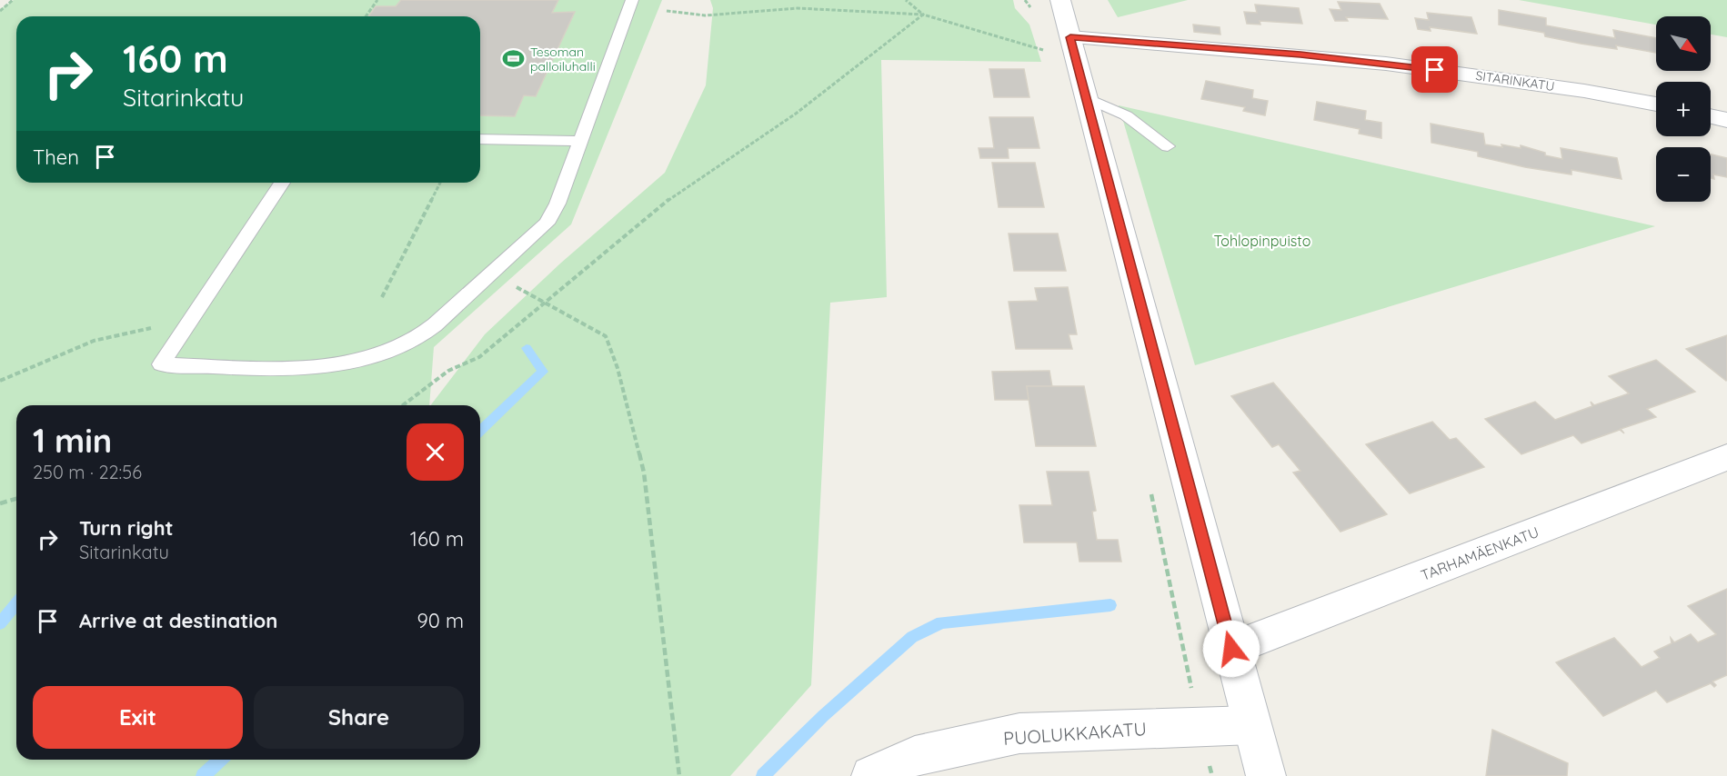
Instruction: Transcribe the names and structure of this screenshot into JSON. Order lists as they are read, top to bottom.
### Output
{
  "streets": {
    "street": ["SITARINKATU", "TARHAMÄENKATU", "PUOLUKKAKATU"]
  },
  "parks": ["Tohlopinpuisto"],
  "places": {
    "sports": ["Tesoman palloiluhalli"]
  },
  "north": "bottom right",
  "page": {
    "map_buttons": ["+", "−"],
    "turn": ["160 m", "Sitarinkatu"],
    "then": "Then",
    "heading": ["1 min", "250 m · 22:56"],
    "list": [
      {
        "name": "Turn right",
        "note": "Sitarinkatu",
        "value": "160 m"
      },
      {
        "name": "Arrive at destination",
        "value": "90 m"
      }
    ],
    "buttons": ["Exit", "Share"]
  }
}
